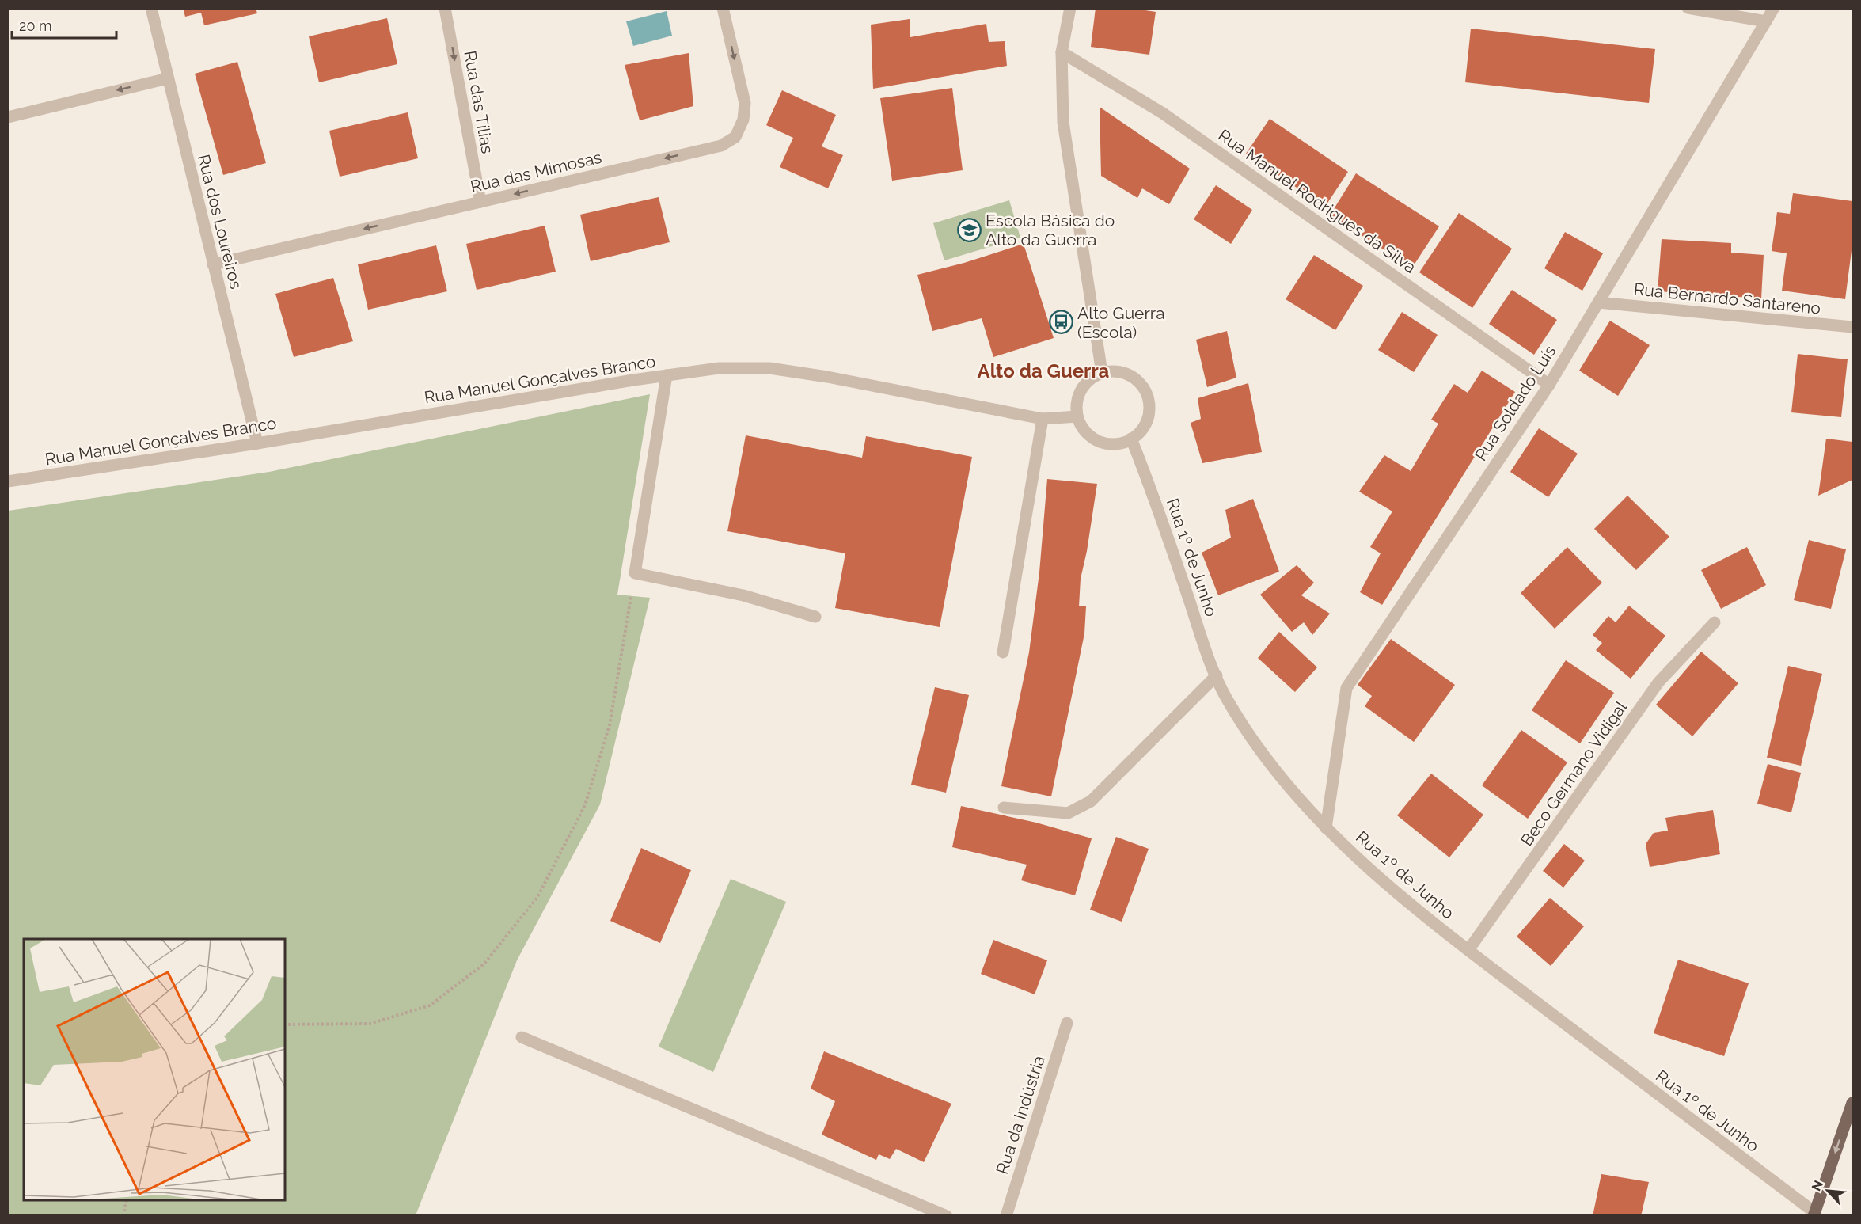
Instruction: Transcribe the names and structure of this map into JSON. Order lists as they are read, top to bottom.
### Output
{
  "streets": {
    "street": [
      "Rua das Tílias",
      "Rua das Mimosas",
      "Rua Manuel Rodrigues da Silva",
      "Rua dos Loureiros",
      "Rua Bernardo Santareno",
      "Rua Manuel Gonçalves Branco",
      "Rua Soldado Luís",
      "Rua 1º de Junho",
      "Beco Germano Vidigal",
      "Rua da Indústria"
    ]
  },
  "crossings": [
    ["Rua das Tílias", "Rua das Mimosas"],
    ["Rua das Mimosas", "Rua dos Loureiros"],
    ["Rua Manuel Rodrigues da Silva", "Rua Soldado Luís"],
    ["Rua dos Loureiros", "Rua Manuel Gonçalves Branco"],
    ["Rua Bernardo Santareno", "Rua Soldado Luís"],
    ["Rua Manuel Gonçalves Branco", "Rua 1º de Junho"],
    ["Rua Soldado Luís", "Rua 1º de Junho"],
    ["Rua 1º de Junho", "Beco Germano Vidigal"]
  ],
  "one_way": ["Rua das Tílias", "Rua das Mimosas"],
  "districts": ["Alto da Guerra"],
  "places": {
    "school or university": ["Escola Básica do Alto da Guerra"],
    "bus stop": ["Alto Guerra (Escola)"]
  },
  "scale_bar": "20 m",
  "north": "top left"
}
